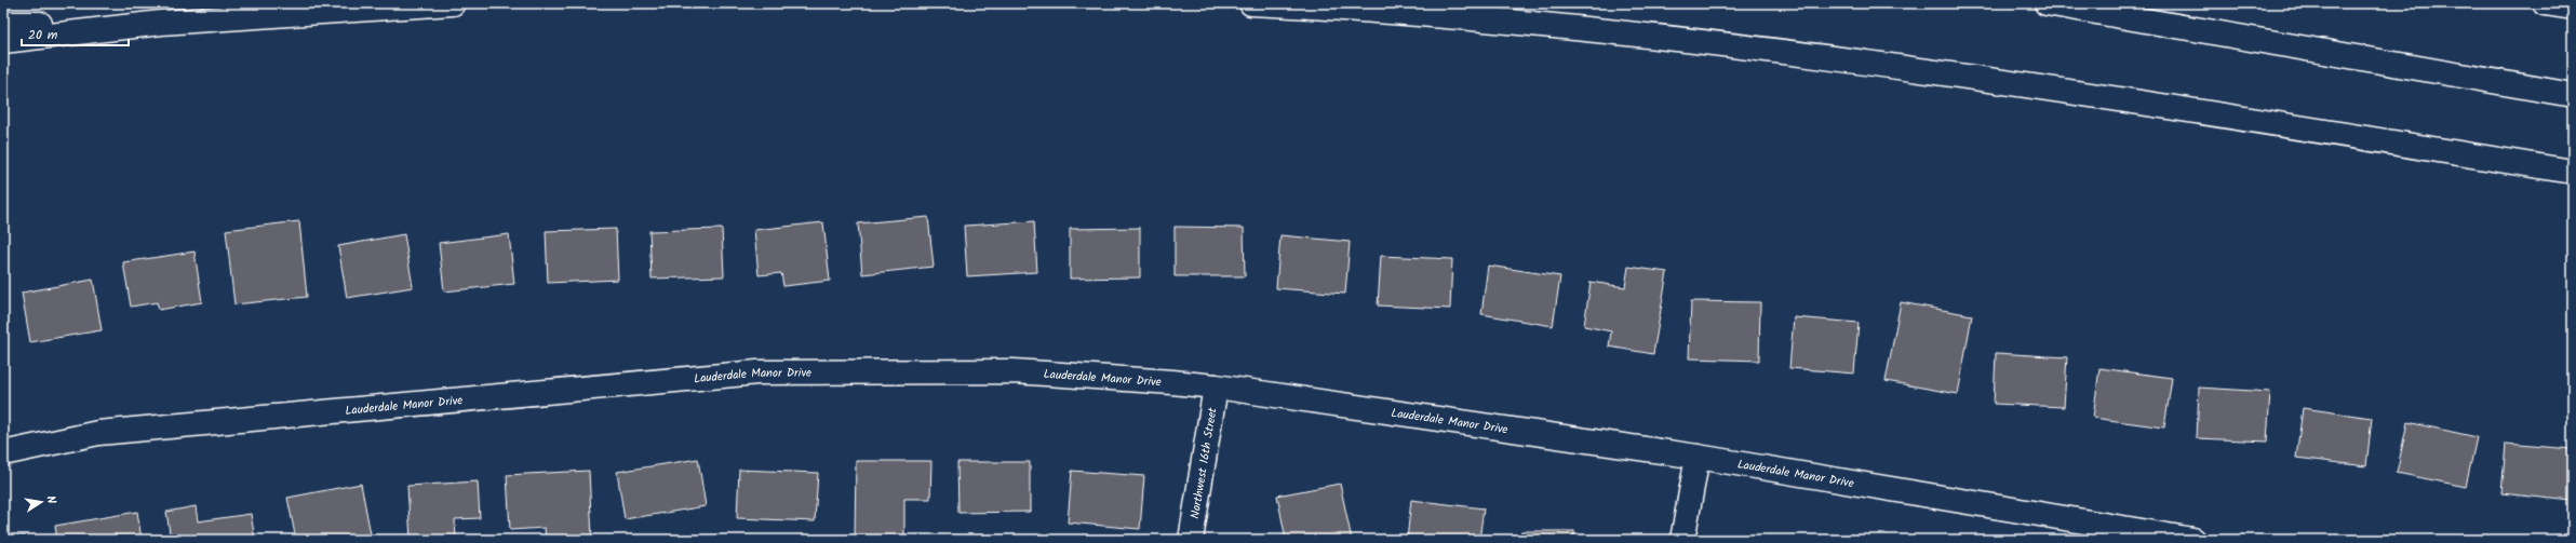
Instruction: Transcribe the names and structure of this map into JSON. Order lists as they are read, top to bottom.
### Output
{
  "streets": {
    "main road": ["Lauderdale Manor Drive", "Northwest 16th Street"]
  },
  "crossings": [
    ["Lauderdale Manor Drive", "Northwest 16th Street"]
  ],
  "scale_bar": "20 m",
  "north": "right"
}
